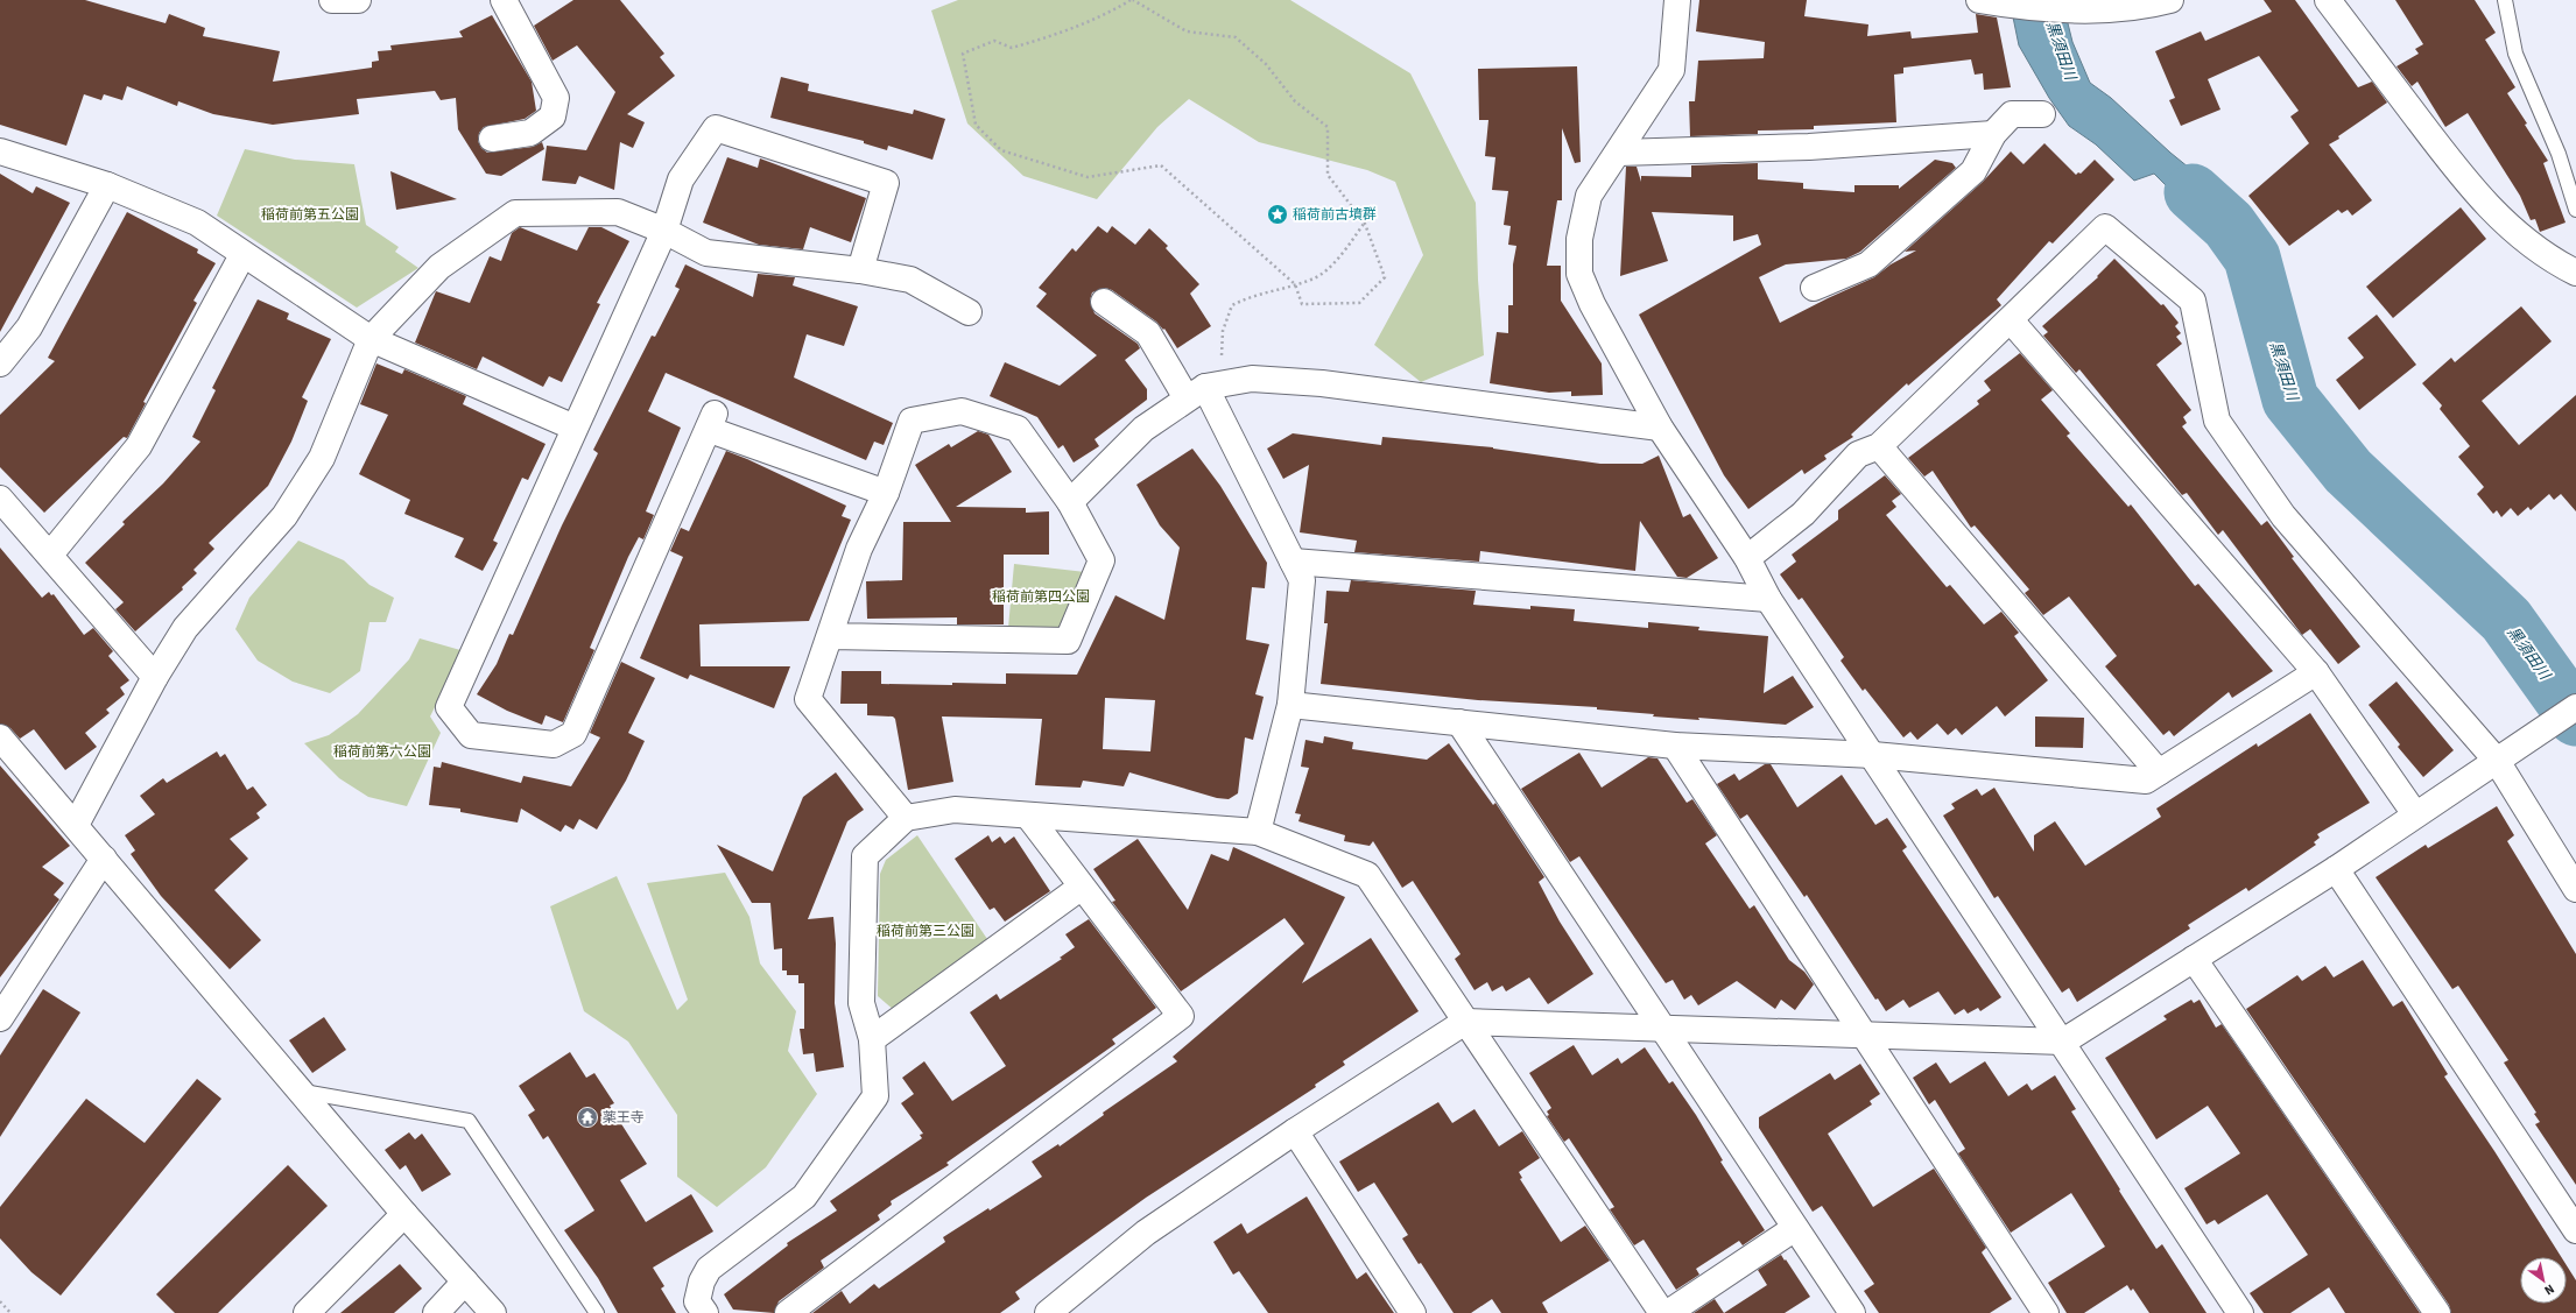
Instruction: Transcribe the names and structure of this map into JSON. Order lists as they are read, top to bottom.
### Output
{
  "water": ["黒須田川"],
  "parks": [
    "稲荷前第五公園",
    "稲荷前第四公園",
    "稲荷前第六公園",
    "稲荷前第三公園"
  ],
  "places": {
    "place": ["稲荷前古墳群"],
    "temple": ["薬王寺"]
  },
  "north": "bottom right"
}
